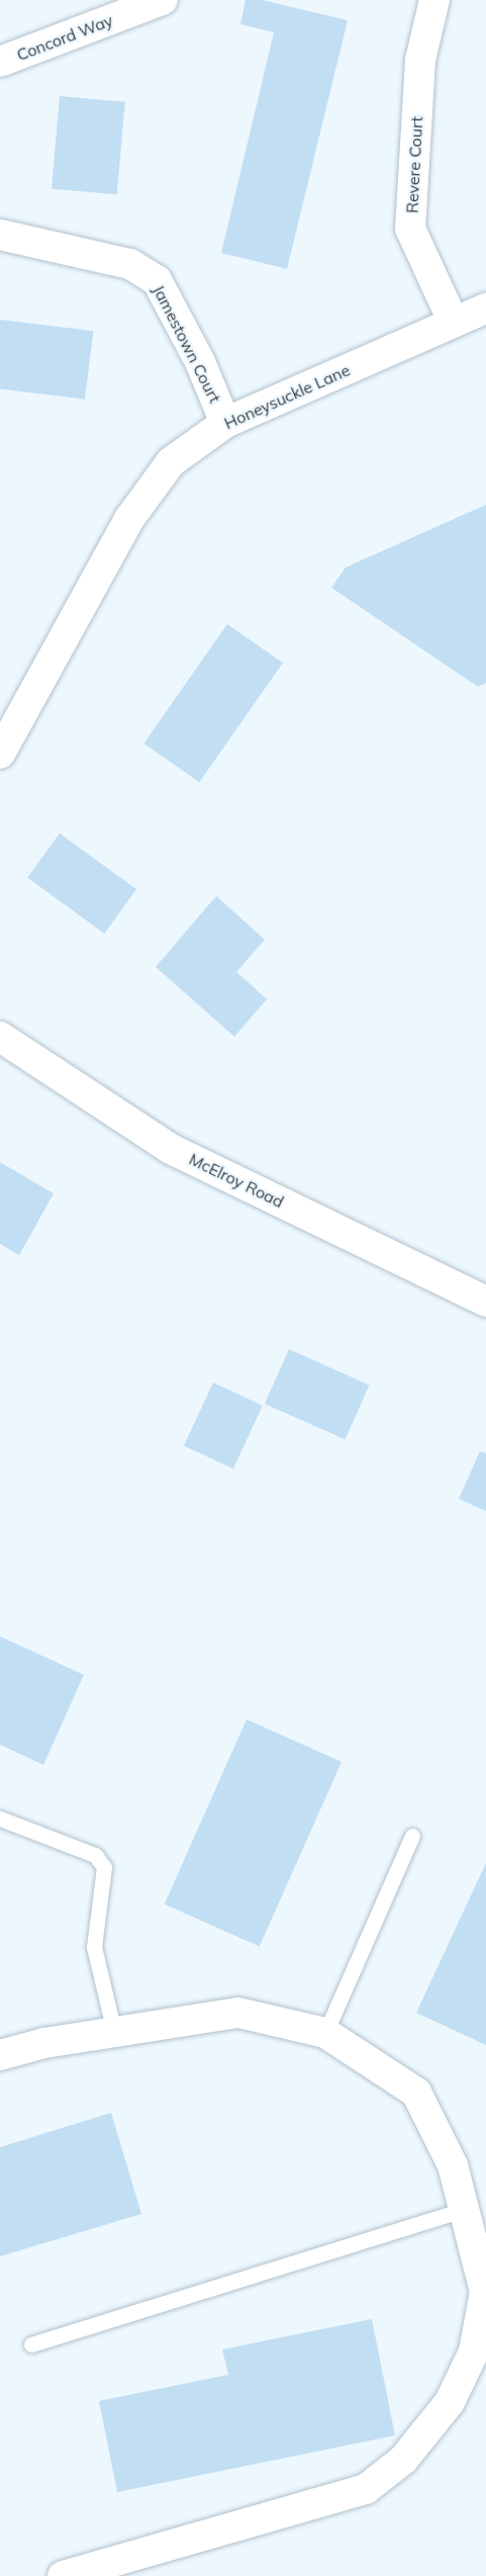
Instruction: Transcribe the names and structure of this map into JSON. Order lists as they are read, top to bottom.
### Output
{
  "streets": {
    "street": [
      "Concord Way",
      "Revere Court",
      "Jamestown Court",
      "Honeysuckle Lane",
      "McElroy Road"
    ]
  },
  "crossings": [
    ["Revere Court", "Honeysuckle Lane"],
    ["Jamestown Court", "Honeysuckle Lane"]
  ]
}
